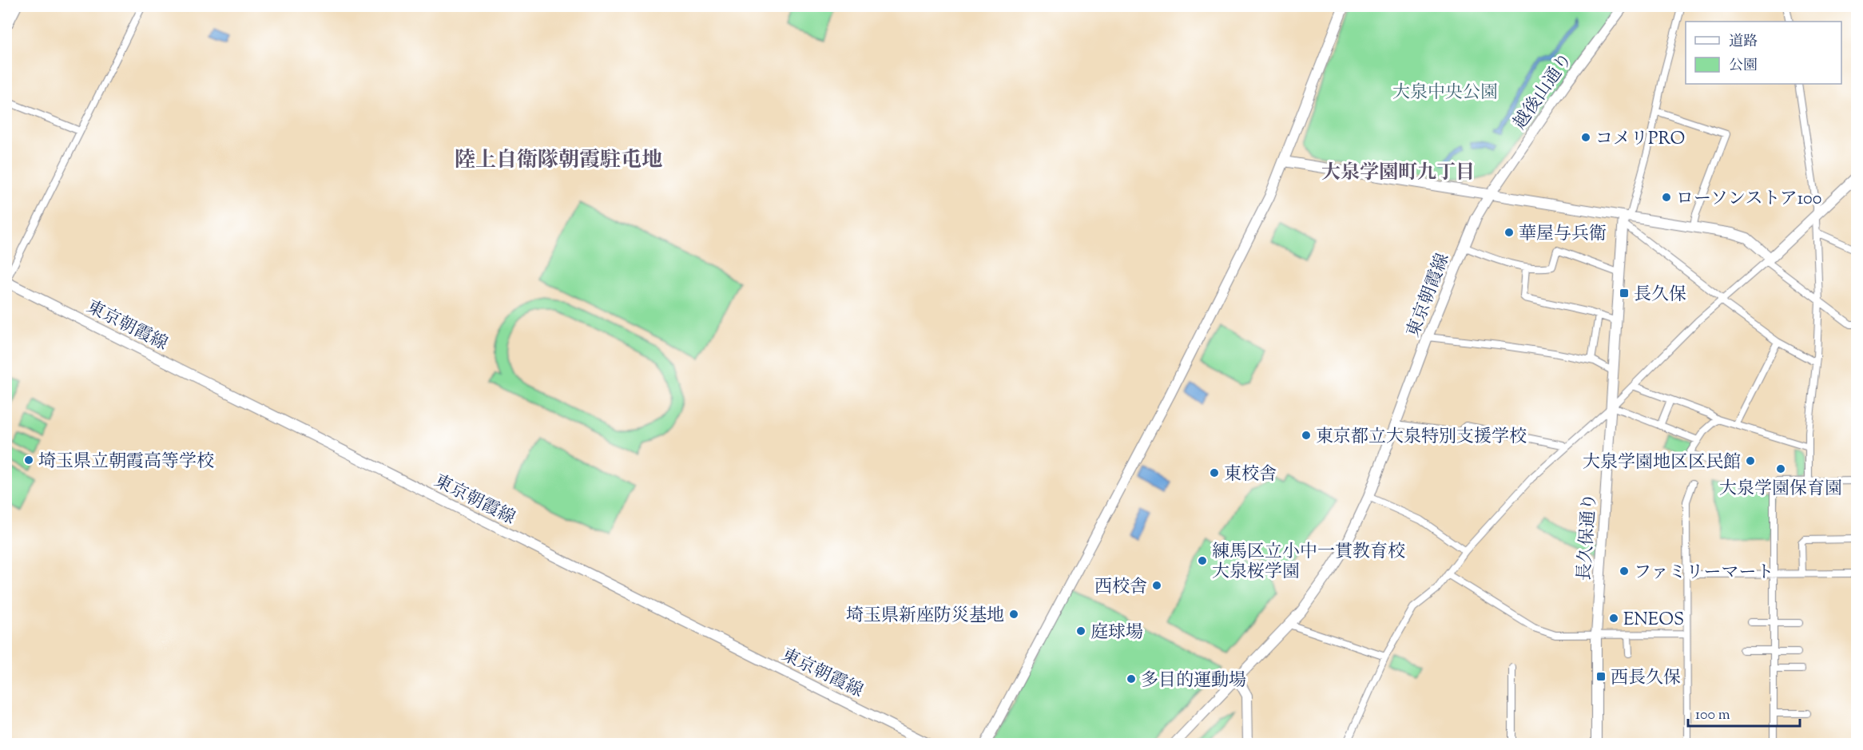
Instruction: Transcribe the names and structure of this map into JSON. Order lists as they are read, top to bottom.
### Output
{
  "streets": {
    "main road": ["越後山通り", "東京朝霞線", "長久保通り"]
  },
  "crossings": [
    ["越後山通り", "東京朝霞線"]
  ],
  "districts": ["陸上自衛隊朝霞駐屯地", "大泉学園町九丁目"],
  "parks": ["大泉中央公園"],
  "places": {
    "other": [
      "コメリPRO",
      "ローソンストア100",
      "華屋与兵衛",
      "東京都立大泉特別支援学校",
      "埼玉県立朝霞高等学校",
      "大泉学園地区区民館",
      "大泉学園保育園",
      "東校舎",
      "練馬区立小中一貫教育校 大泉桜学園",
      "ファミリーマート",
      "西校舎",
      "埼玉県新座防災基地",
      "ENEOS",
      "庭球場",
      "多目的運動場"
    ],
    "transit": ["長久保", "西長久保"]
  },
  "legend": ["道路", "公園"],
  "scale_bar": "100 m"
}
